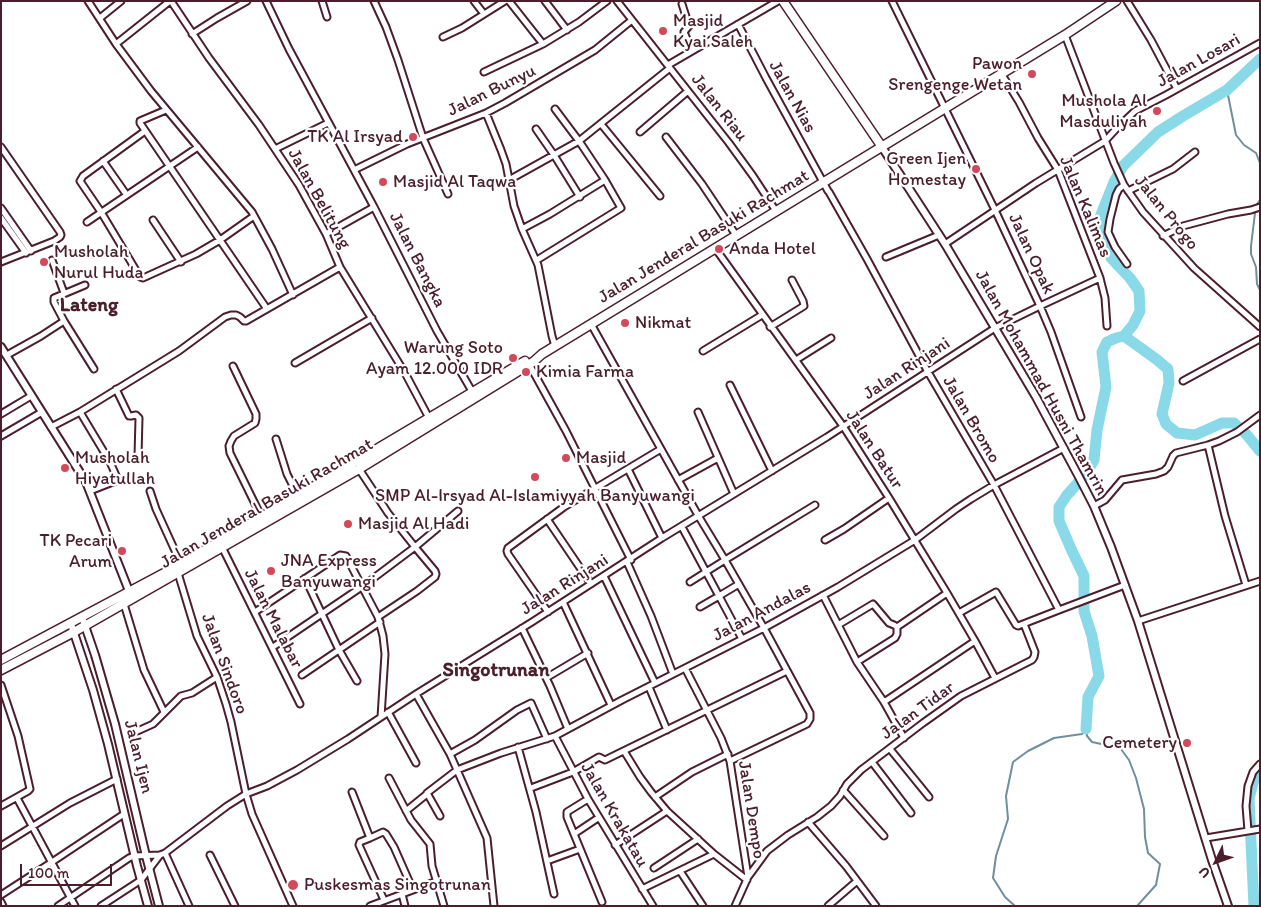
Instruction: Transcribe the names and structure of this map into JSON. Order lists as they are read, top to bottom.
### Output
{
  "streets": {
    "main road": ["Jalan Jenderal Basuki Rachmat"],
    "street": [
      "Jalan Losari",
      "Jalan Bunyu",
      "Jalan Nias",
      "Jalan Riau",
      "Jalan Belitung",
      "Jalan Kalimas",
      "Jalan Progo",
      "Jalan Opak",
      "Jalan Bangka",
      "Jalan Rinjani",
      "Jalan Mohammad Husni Thamrin",
      "Jalan Bromo",
      "Jalan Batur",
      "Jalan Andalas",
      "Jalan Malabar",
      "Jalan Sindoro",
      "Jalan Tidar",
      "Jalan Ijen",
      "Jalan Dempo",
      "Jalan Krakatau"
    ]
  },
  "crossings": [
    ["Jalan Losari", "Jalan Kalimas"],
    ["Jalan Losari", "Jalan Progo"],
    ["Jalan Losari", "Jalan Opak"],
    ["Jalan Losari", "Jalan Mohammad Husni Thamrin"],
    ["Jalan Bunyu", "Jalan Riau"],
    ["Jalan Bunyu", "Jalan Bangka"],
    ["Jalan Nias", "Jalan Jenderal Basuki Rachmat"],
    ["Jalan Nias", "Jalan Bromo"],
    ["Jalan Riau", "Jalan Jenderal Basuki Rachmat"],
    ["Jalan Belitung", "Jalan Jenderal Basuki Rachmat"],
    ["Jalan Kalimas", "Jalan Jenderal Basuki Rachmat"],
    ["Jalan Kalimas", "Jalan Opak"],
    ["Jalan Kalimas", "Jalan Rinjani"],
    ["Jalan Kalimas", "Jalan Mohammad Husni Thamrin"],
    ["Jalan Progo", "Jalan Jenderal Basuki Rachmat"],
    ["Jalan Jenderal Basuki Rachmat", "Jalan Opak"],
    ["Jalan Jenderal Basuki Rachmat", "Jalan Bangka"],
    ["Jalan Jenderal Basuki Rachmat", "Jalan Mohammad Husni Thamrin"],
    ["Jalan Jenderal Basuki Rachmat", "Jalan Bromo"],
    ["Jalan Jenderal Basuki Rachmat", "Jalan Batur"],
    ["Jalan Jenderal Basuki Rachmat", "Jalan Malabar"],
    ["Jalan Jenderal Basuki Rachmat", "Jalan Sindoro"],
    ["Jalan Jenderal Basuki Rachmat", "Jalan Ijen"],
    ["Jalan Rinjani", "Jalan Mohammad Husni Thamrin"],
    ["Jalan Rinjani", "Jalan Bromo"],
    ["Jalan Rinjani", "Jalan Batur"],
    ["Jalan Rinjani", "Jalan Sindoro"],
    ["Jalan Mohammad Husni Thamrin", "Jalan Andalas"],
    ["Jalan Bromo", "Jalan Andalas"],
    ["Jalan Batur", "Jalan Andalas"],
    ["Jalan Batur", "Jalan Tidar"],
    ["Jalan Andalas", "Jalan Dempo"],
    ["Jalan Andalas", "Jalan Krakatau"],
    ["Jalan Tidar", "Jalan Dempo"]
  ],
  "districts": ["Lateng", "Singotrunan"],
  "places": [
    "Masjid Kyai Saleh",
    "Pawon Srengenge Wetan",
    "Mushola Al Masduliyah",
    "TK Al Irsyad",
    "Green Ijen Homestay",
    "Masjid Al Taqwa",
    "Anda Hotel",
    "Musholah Nurul Huda",
    "Nikmat",
    "Warung Soto Ayam 12.000 IDR",
    "Kimia Farma",
    "Masjid",
    "Musholah Hiyatullah",
    "SMP Al-Irsyad Al-Islamiyyah Banyuwangi",
    "Masjid Al Hadi",
    "TK Pecari Arum",
    "JNA Express Banyuwangi",
    "Cemetery",
    "Puskesmas Singotrunan"
  ],
  "scale_bar": "100 m",
  "north": "bottom left"
}
